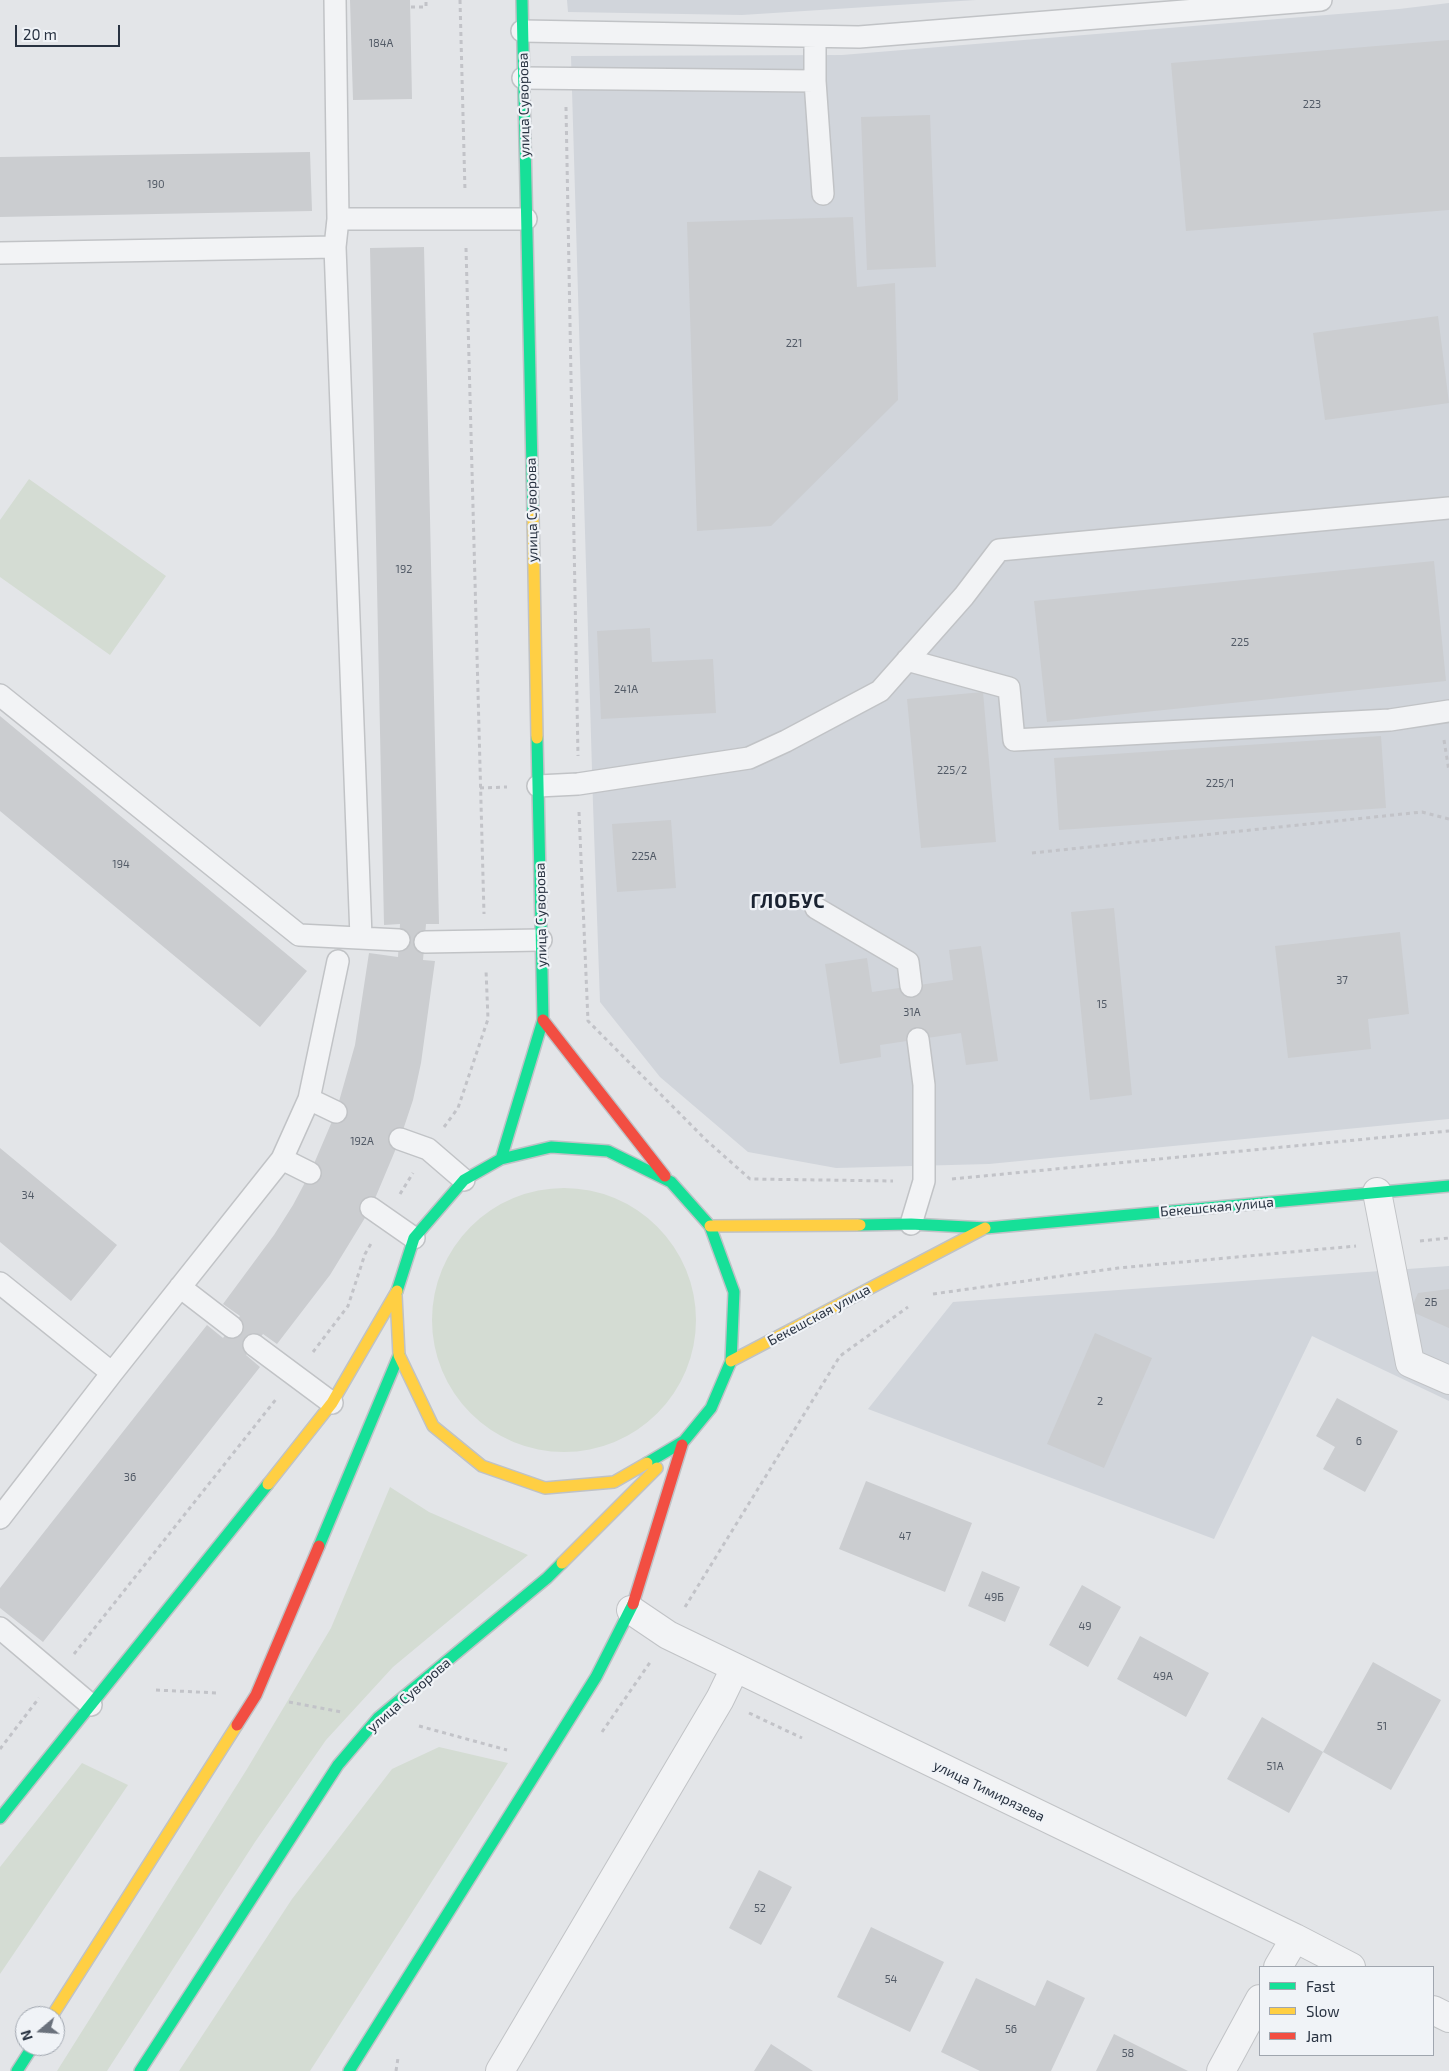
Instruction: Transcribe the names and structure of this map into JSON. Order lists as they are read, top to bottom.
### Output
{
  "streets": {
    "main road": ["улица Суворова", "Бекешская улица"],
    "street": ["улица Тимирязева"]
  },
  "districts": ["ГЛОБУС"],
  "house_numbers": [
    "184А",
    "223",
    "190",
    "221",
    "192",
    "225",
    "241А",
    "225/2",
    "225/1",
    "225А",
    "194",
    "37",
    "15",
    "31А",
    "192А",
    "34",
    "2Б",
    "2",
    "6",
    "36",
    "47",
    "49Б",
    "49",
    "49А",
    "51",
    "51А",
    "52",
    "54",
    "56",
    "58"
  ],
  "legend": ["Fast", "Slow", "Jam"],
  "scale_bar": "20 m",
  "north": "left"
}
